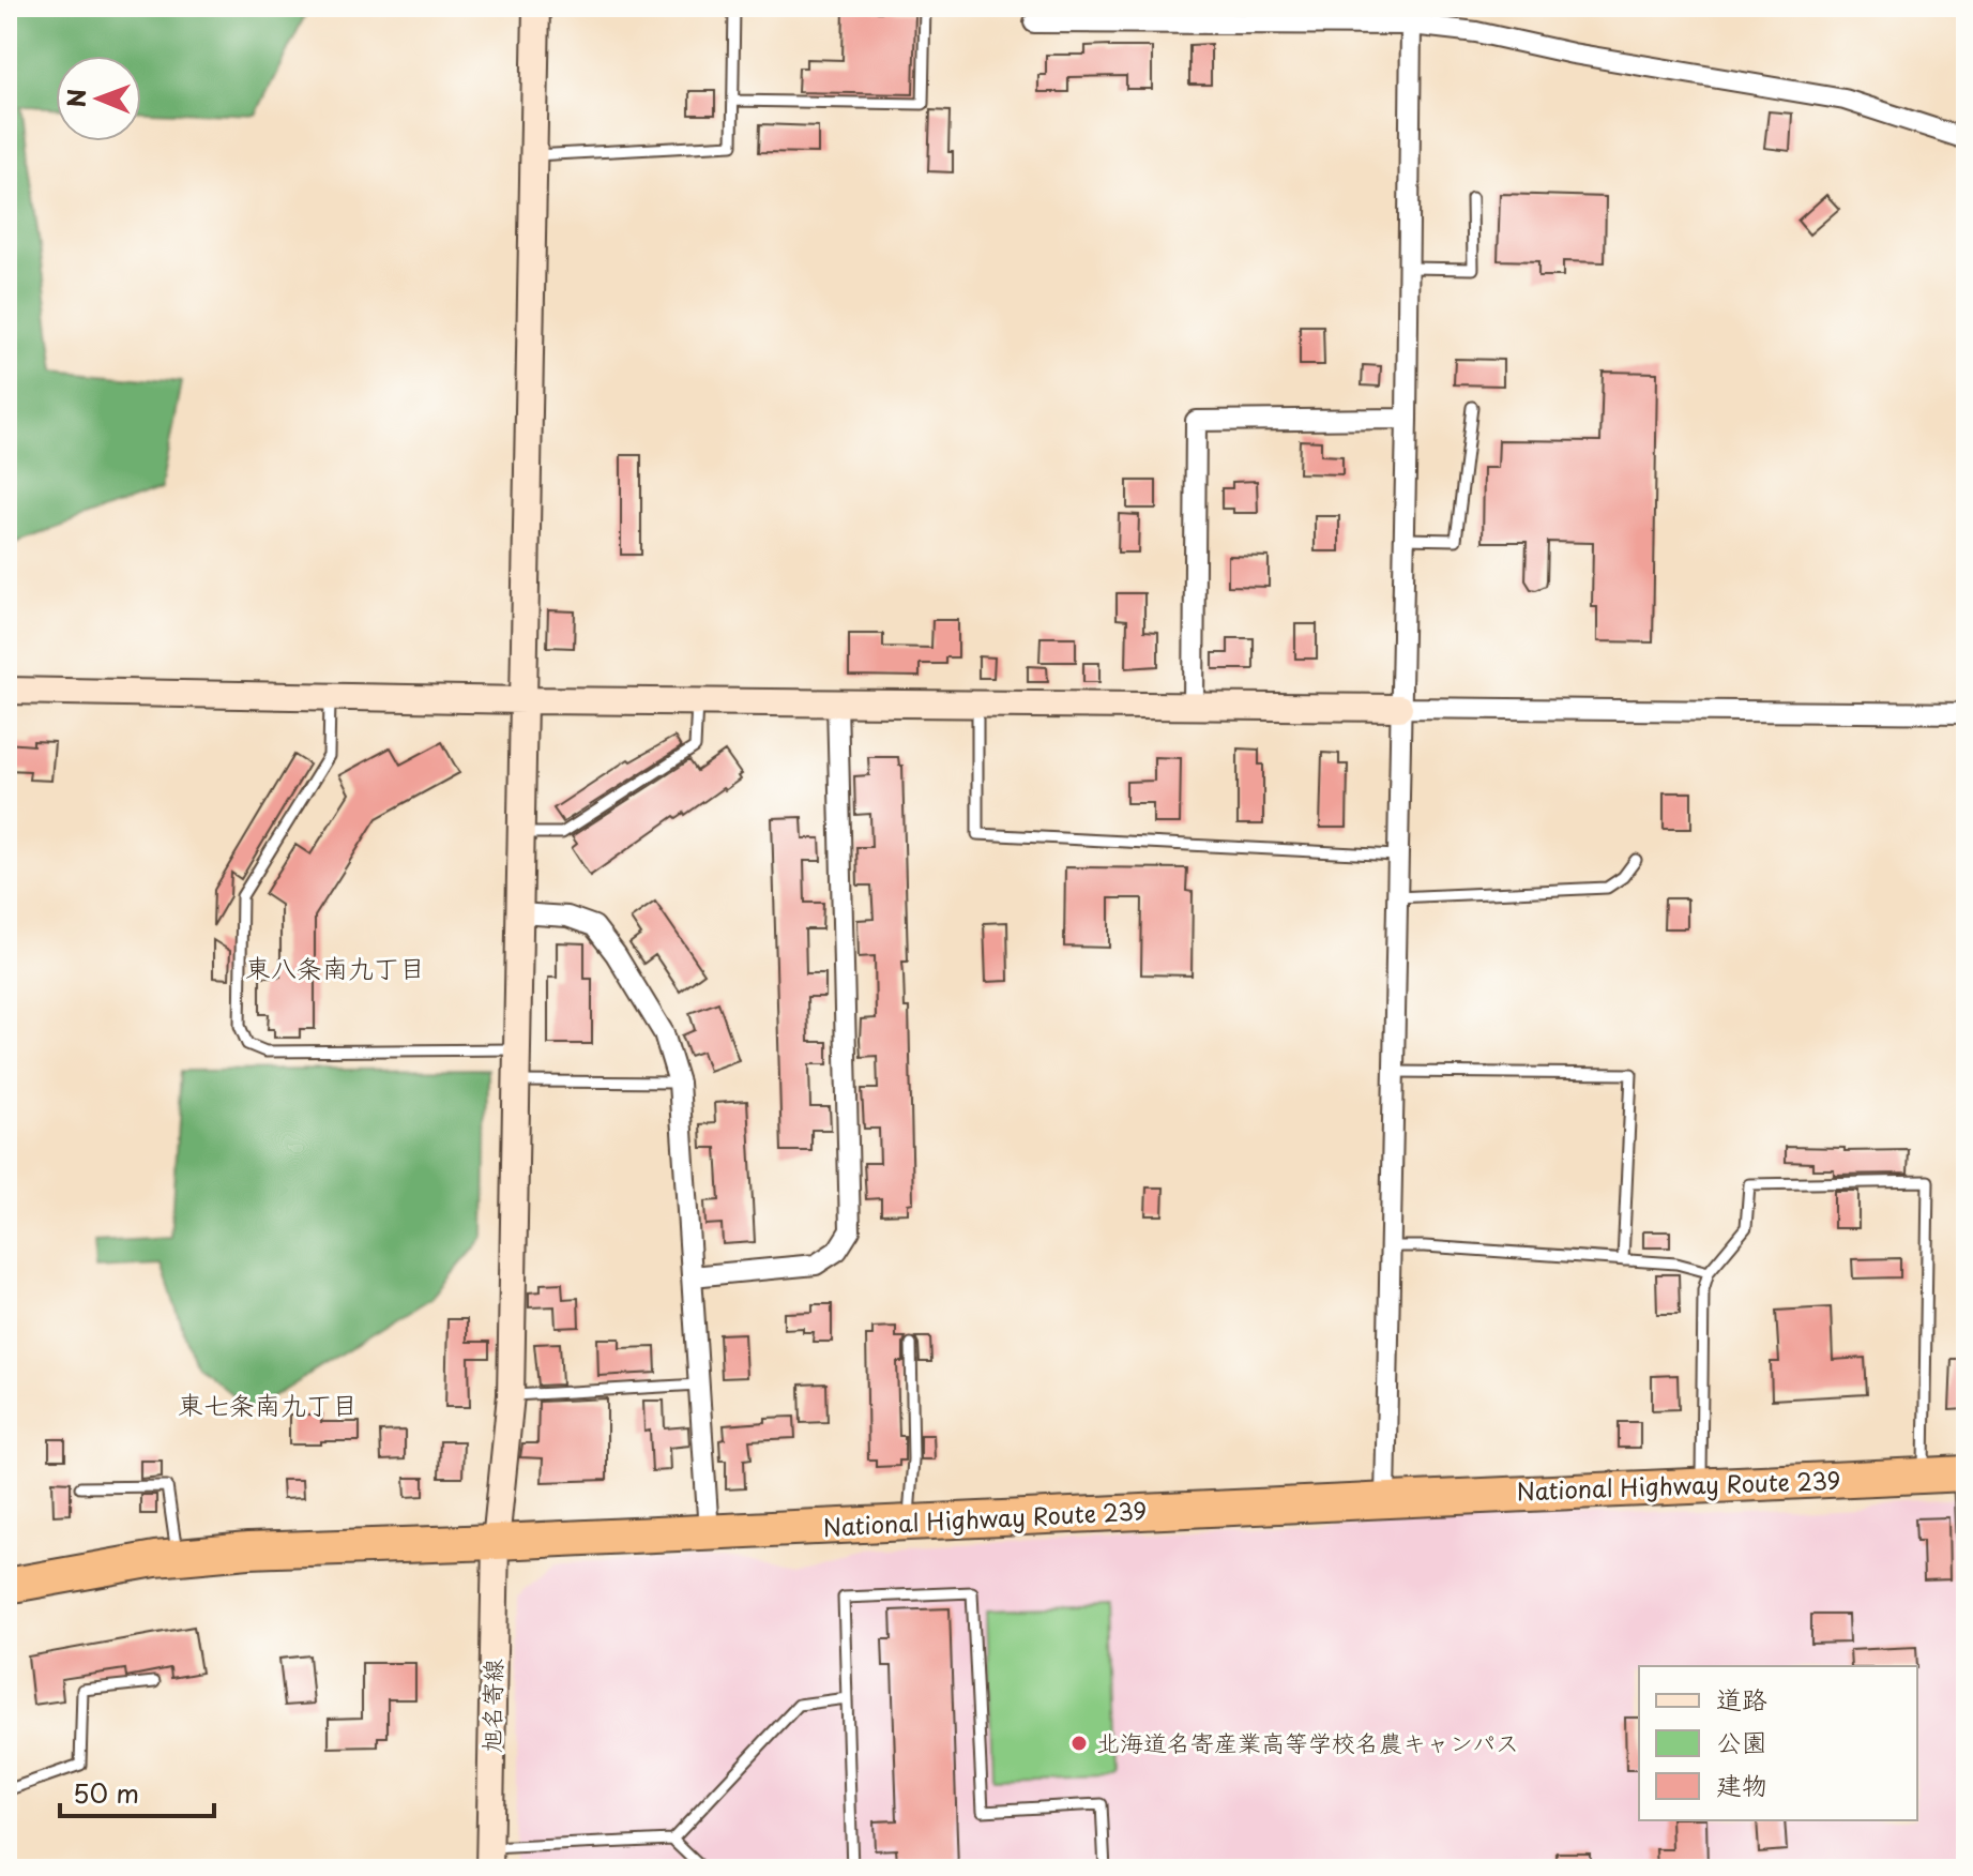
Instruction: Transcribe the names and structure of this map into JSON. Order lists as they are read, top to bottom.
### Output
{
  "streets": {
    "highway": ["National Highway Route 239"],
    "street": ["旭名寄線"]
  },
  "crossings": [
    ["National Highway Route 239", "旭名寄線"]
  ],
  "districts": ["東八条南九丁目", "東七条南九丁目"],
  "places": ["北海道名寄産業高等学校名農キャンパス"],
  "legend": ["道路", "公園", "建物"],
  "scale_bar": "50 m",
  "north": "left"
}
